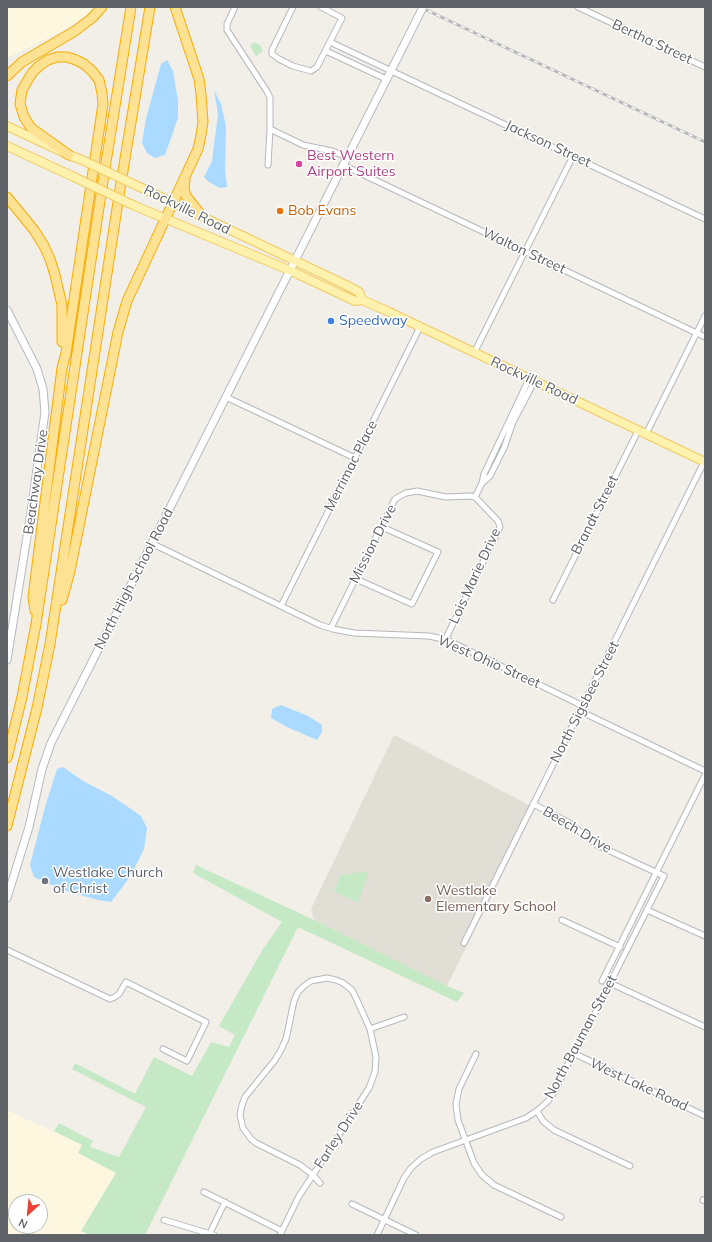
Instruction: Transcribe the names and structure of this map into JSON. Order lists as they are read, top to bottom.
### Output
{
  "streets": {
    "main road": ["Rockville Road"],
    "street": [
      "Bertha Street",
      "Jackson Street",
      "Walton Street",
      "Merrimac Place",
      "Beachway Drive",
      "Brandt Street",
      "Mission Drive",
      "Lois Marie Drive",
      "North High School Road",
      "West Ohio Street",
      "North Sigsbee Street",
      "Beech Drive",
      "North Bauman Street",
      "West Lake Road",
      "Farley Drive"
    ]
  },
  "crossings": [
    ["Jackson Street", "North High School Road"],
    ["Rockville Road", "Merrimac Place"],
    ["Rockville Road", "Brandt Street"],
    ["Rockville Road", "North High School Road"],
    ["Rockville Road", "North Sigsbee Street"],
    ["Walton Street", "North High School Road"],
    ["Merrimac Place", "West Ohio Street"],
    ["Mission Drive", "Lois Marie Drive"],
    ["Mission Drive", "West Ohio Street"],
    ["Lois Marie Drive", "West Ohio Street"],
    ["North High School Road", "West Ohio Street"],
    ["West Ohio Street", "North Sigsbee Street"],
    ["North Sigsbee Street", "Beech Drive"],
    ["Beech Drive", "North Bauman Street"],
    ["North Bauman Street", "West Lake Road"]
  ],
  "places": [
    "Best Western Airport Suites",
    "Bob Evans",
    "Speedway",
    "Westlake Church of Christ",
    "Westlake Elementary School"
  ],
  "north": "bottom left"
}
